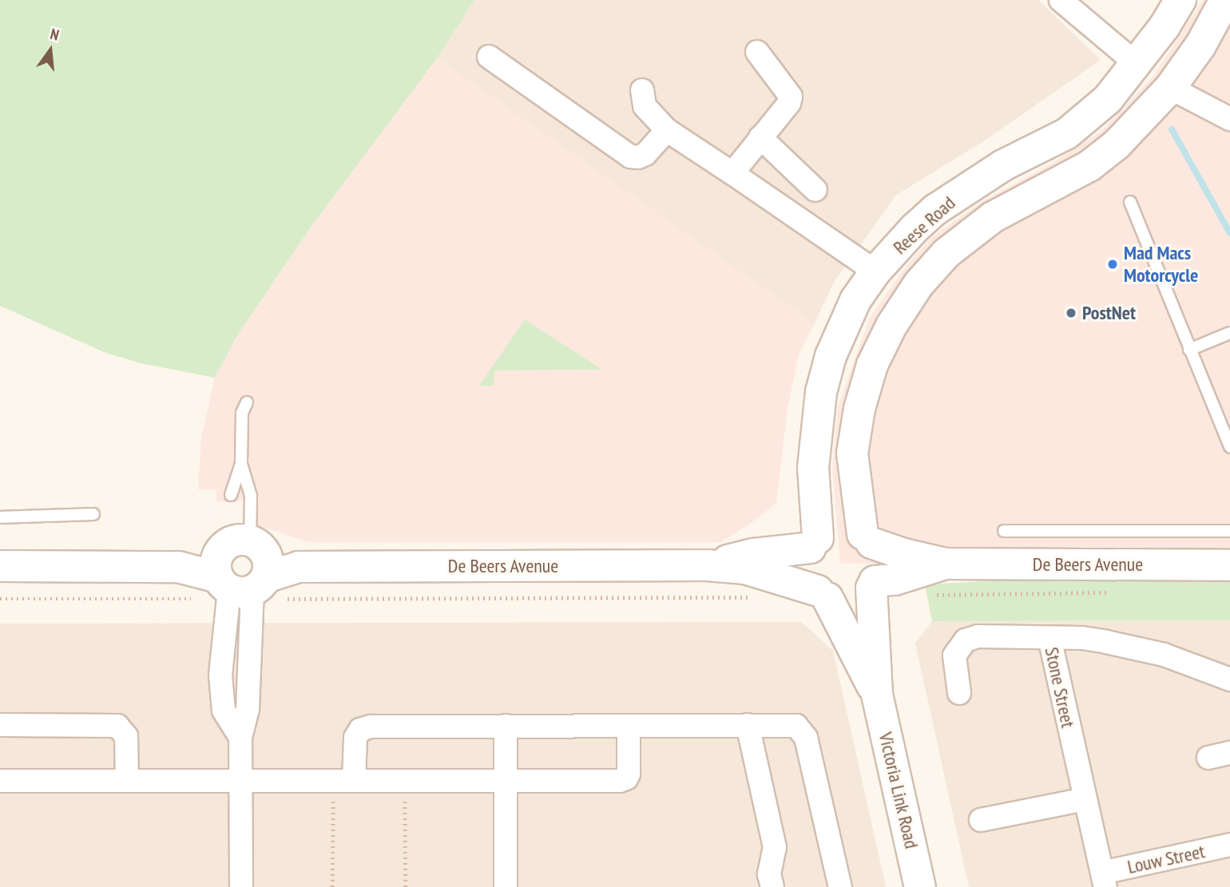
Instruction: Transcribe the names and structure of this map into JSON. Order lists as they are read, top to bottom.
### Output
{
  "streets": {
    "street": [
      "Reese Road",
      "De Beers Avenue",
      "Stone Street",
      "Victoria Link Road",
      "Louw Street"
    ]
  },
  "crossings": [
    ["Reese Road", "De Beers Avenue"],
    ["Reese Road", "Victoria Link Road"],
    ["De Beers Avenue", "Victoria Link Road"],
    ["Stone Street", "Louw Street"]
  ],
  "places": ["Mad Macs Motorcycle", "PostNet"],
  "north": "top"
}
